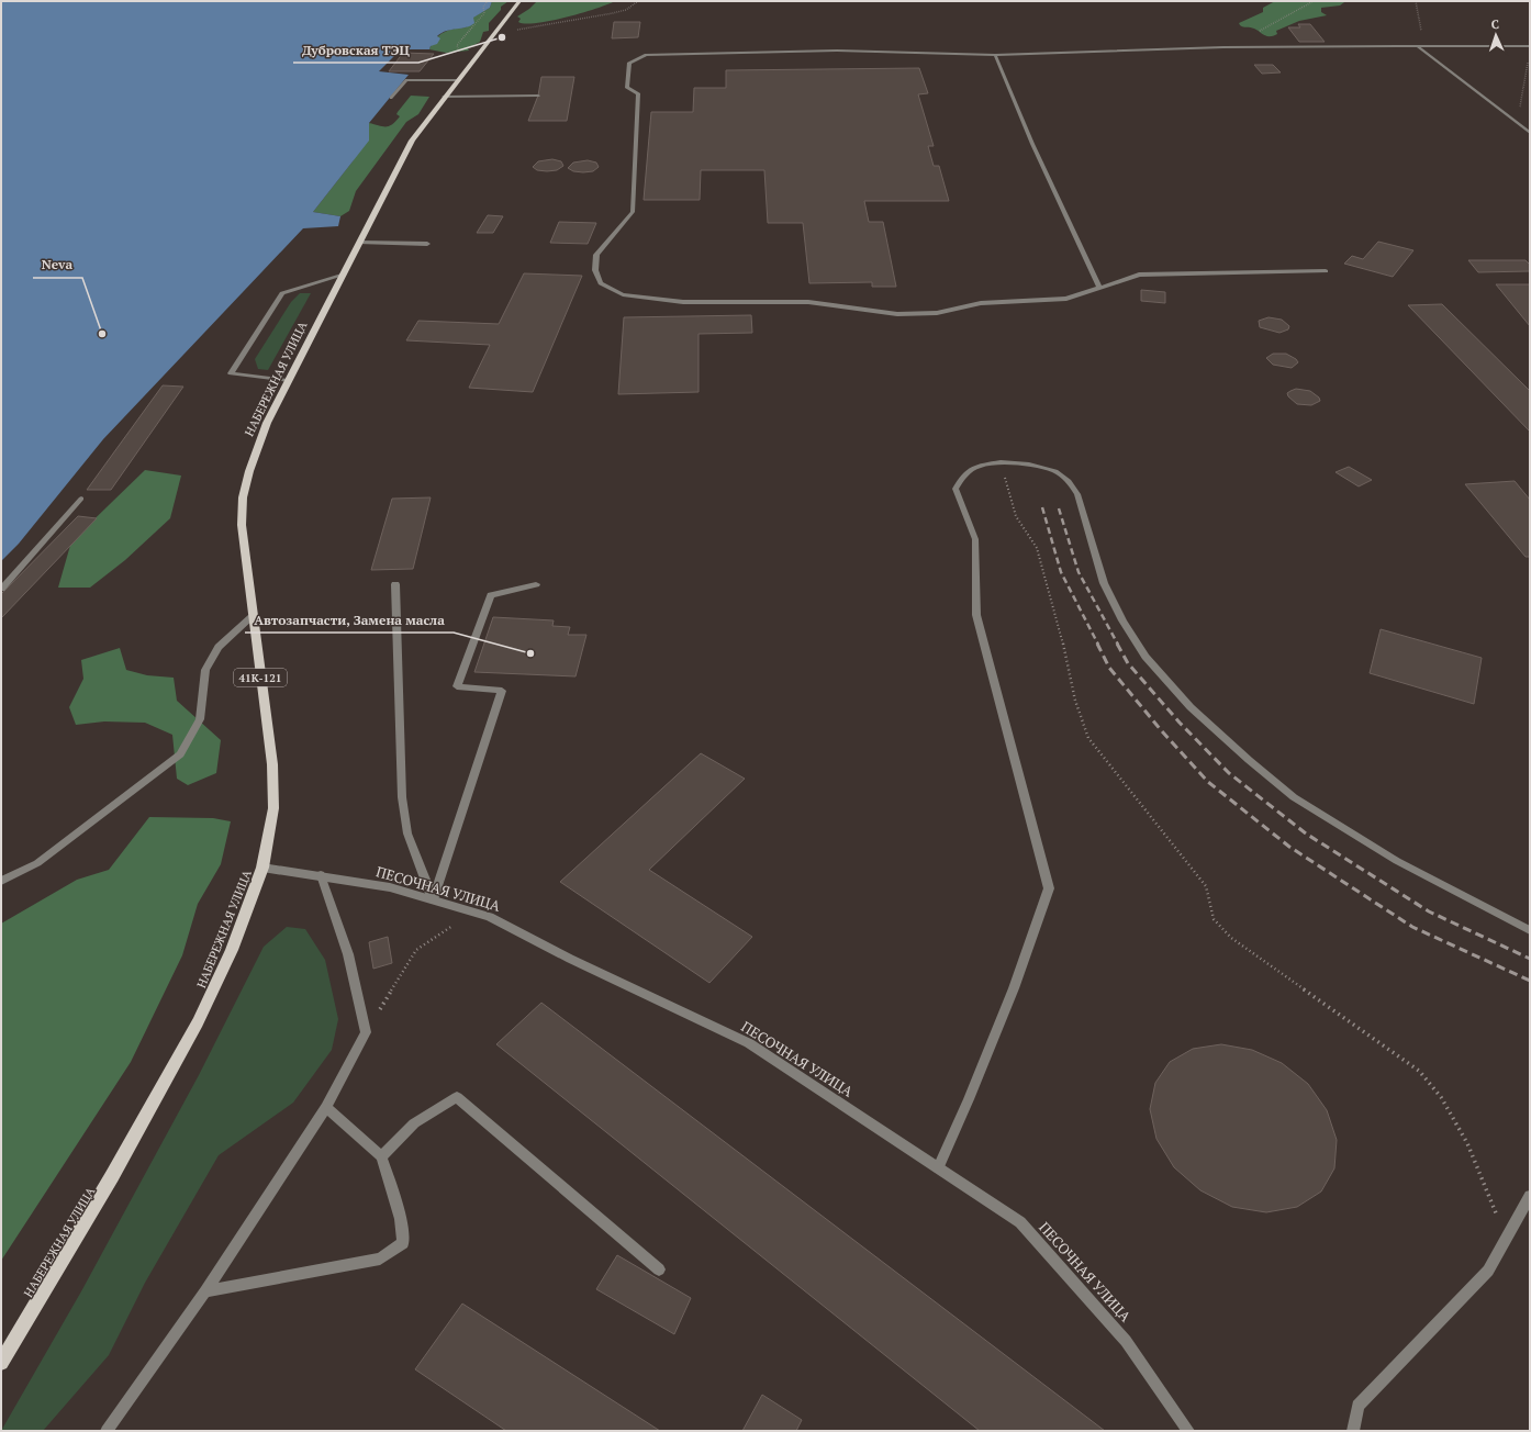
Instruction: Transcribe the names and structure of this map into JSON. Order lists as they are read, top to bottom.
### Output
{
  "streets": {
    "main road": ["НАБЕРЕЖНАЯ УЛИЦА", "41К-121"],
    "street": ["ПЕСОЧНАЯ УЛИЦА"]
  },
  "crossings": [
    ["НАБЕРЕЖНАЯ УЛИЦА", "ПЕСОЧНАЯ УЛИЦА"]
  ],
  "places": ["Дубровская ТЭЦ", "Neva", "Автозапчасти, Замена масла"],
  "north": "top"
}
